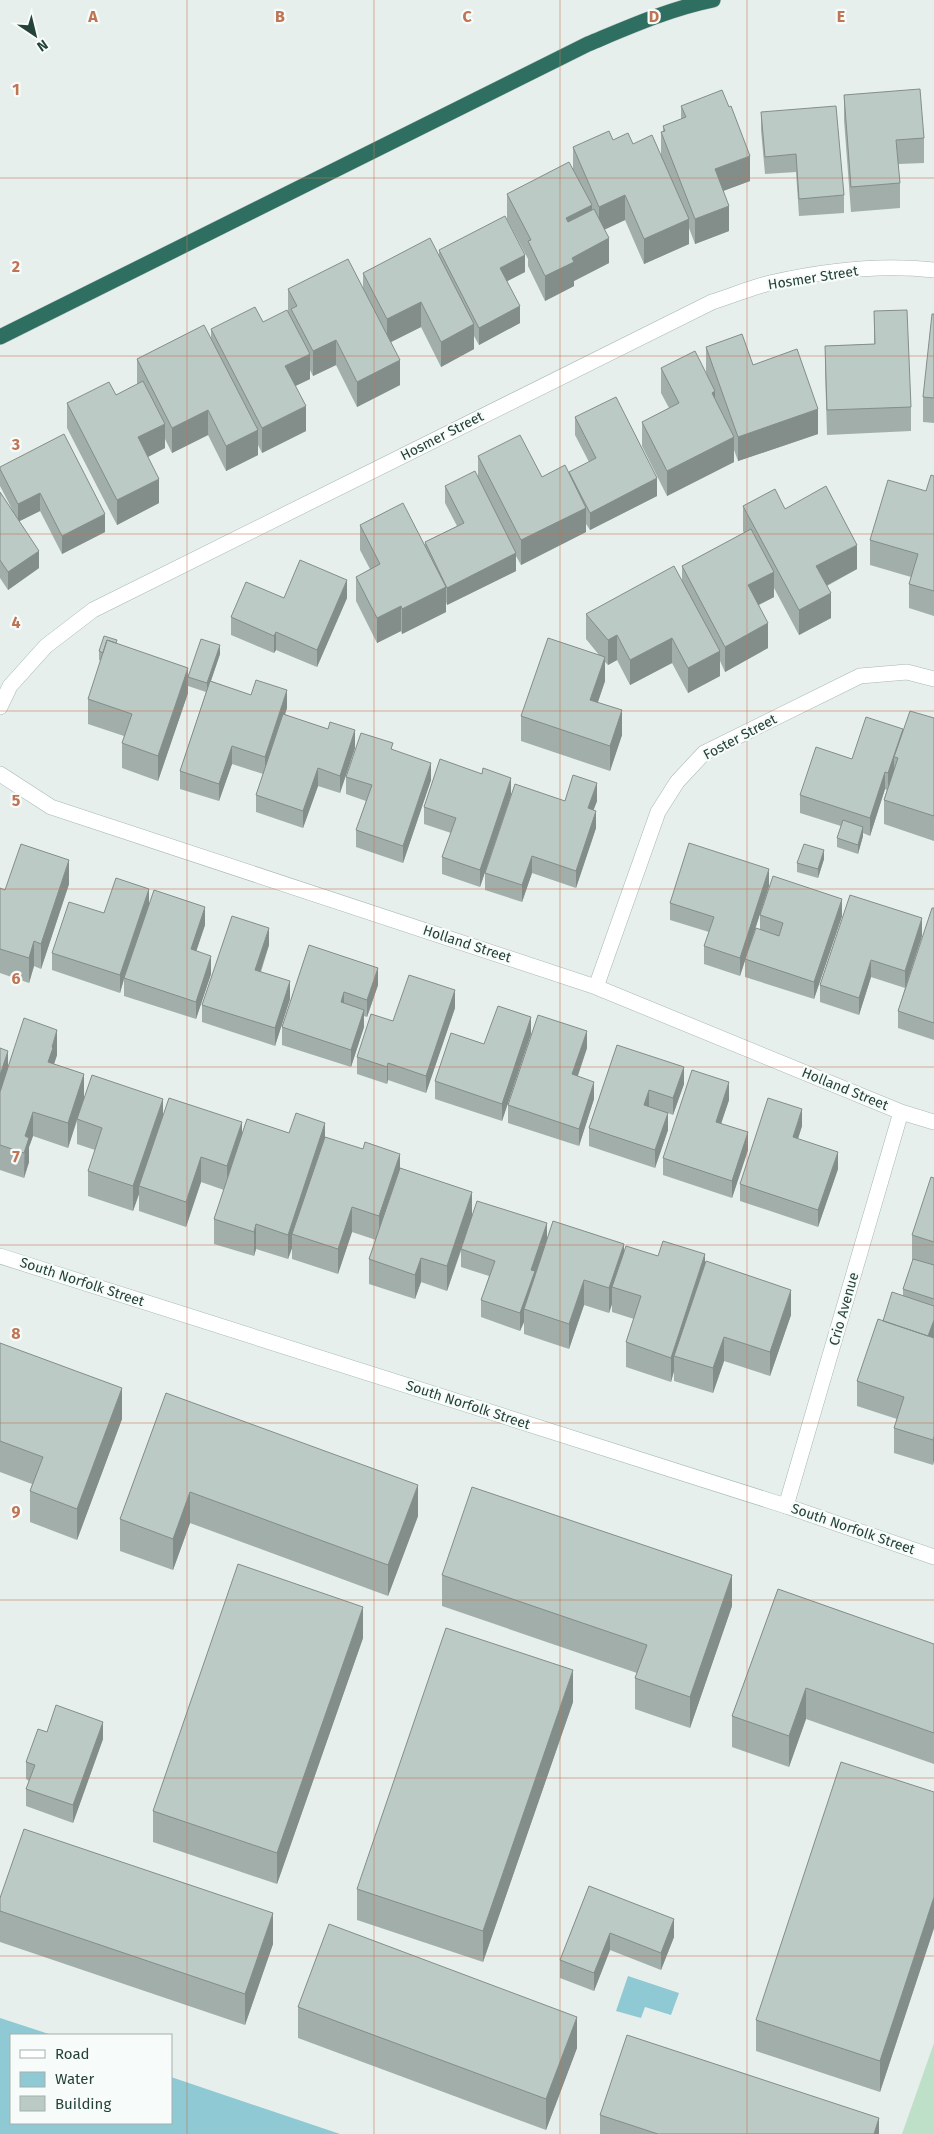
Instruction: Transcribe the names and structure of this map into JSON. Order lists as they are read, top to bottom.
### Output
{
  "streets": {
    "street": [
      "Hosmer Street",
      "Foster Street",
      "Holland Street",
      "South Norfolk Street",
      "Crio Avenue"
    ]
  },
  "crossings": [
    ["Foster Street", "Holland Street"],
    ["Holland Street", "Crio Avenue"],
    ["South Norfolk Street", "Crio Avenue"]
  ],
  "legend": ["Road", "Water", "Building"],
  "north": "bottom right",
  "grid": {
    "columns": [
      "A",
      "B",
      "C",
      "D",
      "E"
    ],
    "rows": [
      "1",
      "2",
      "3",
      "4",
      "5",
      "6",
      "7",
      "8",
      "9"
    ]
  }
}
